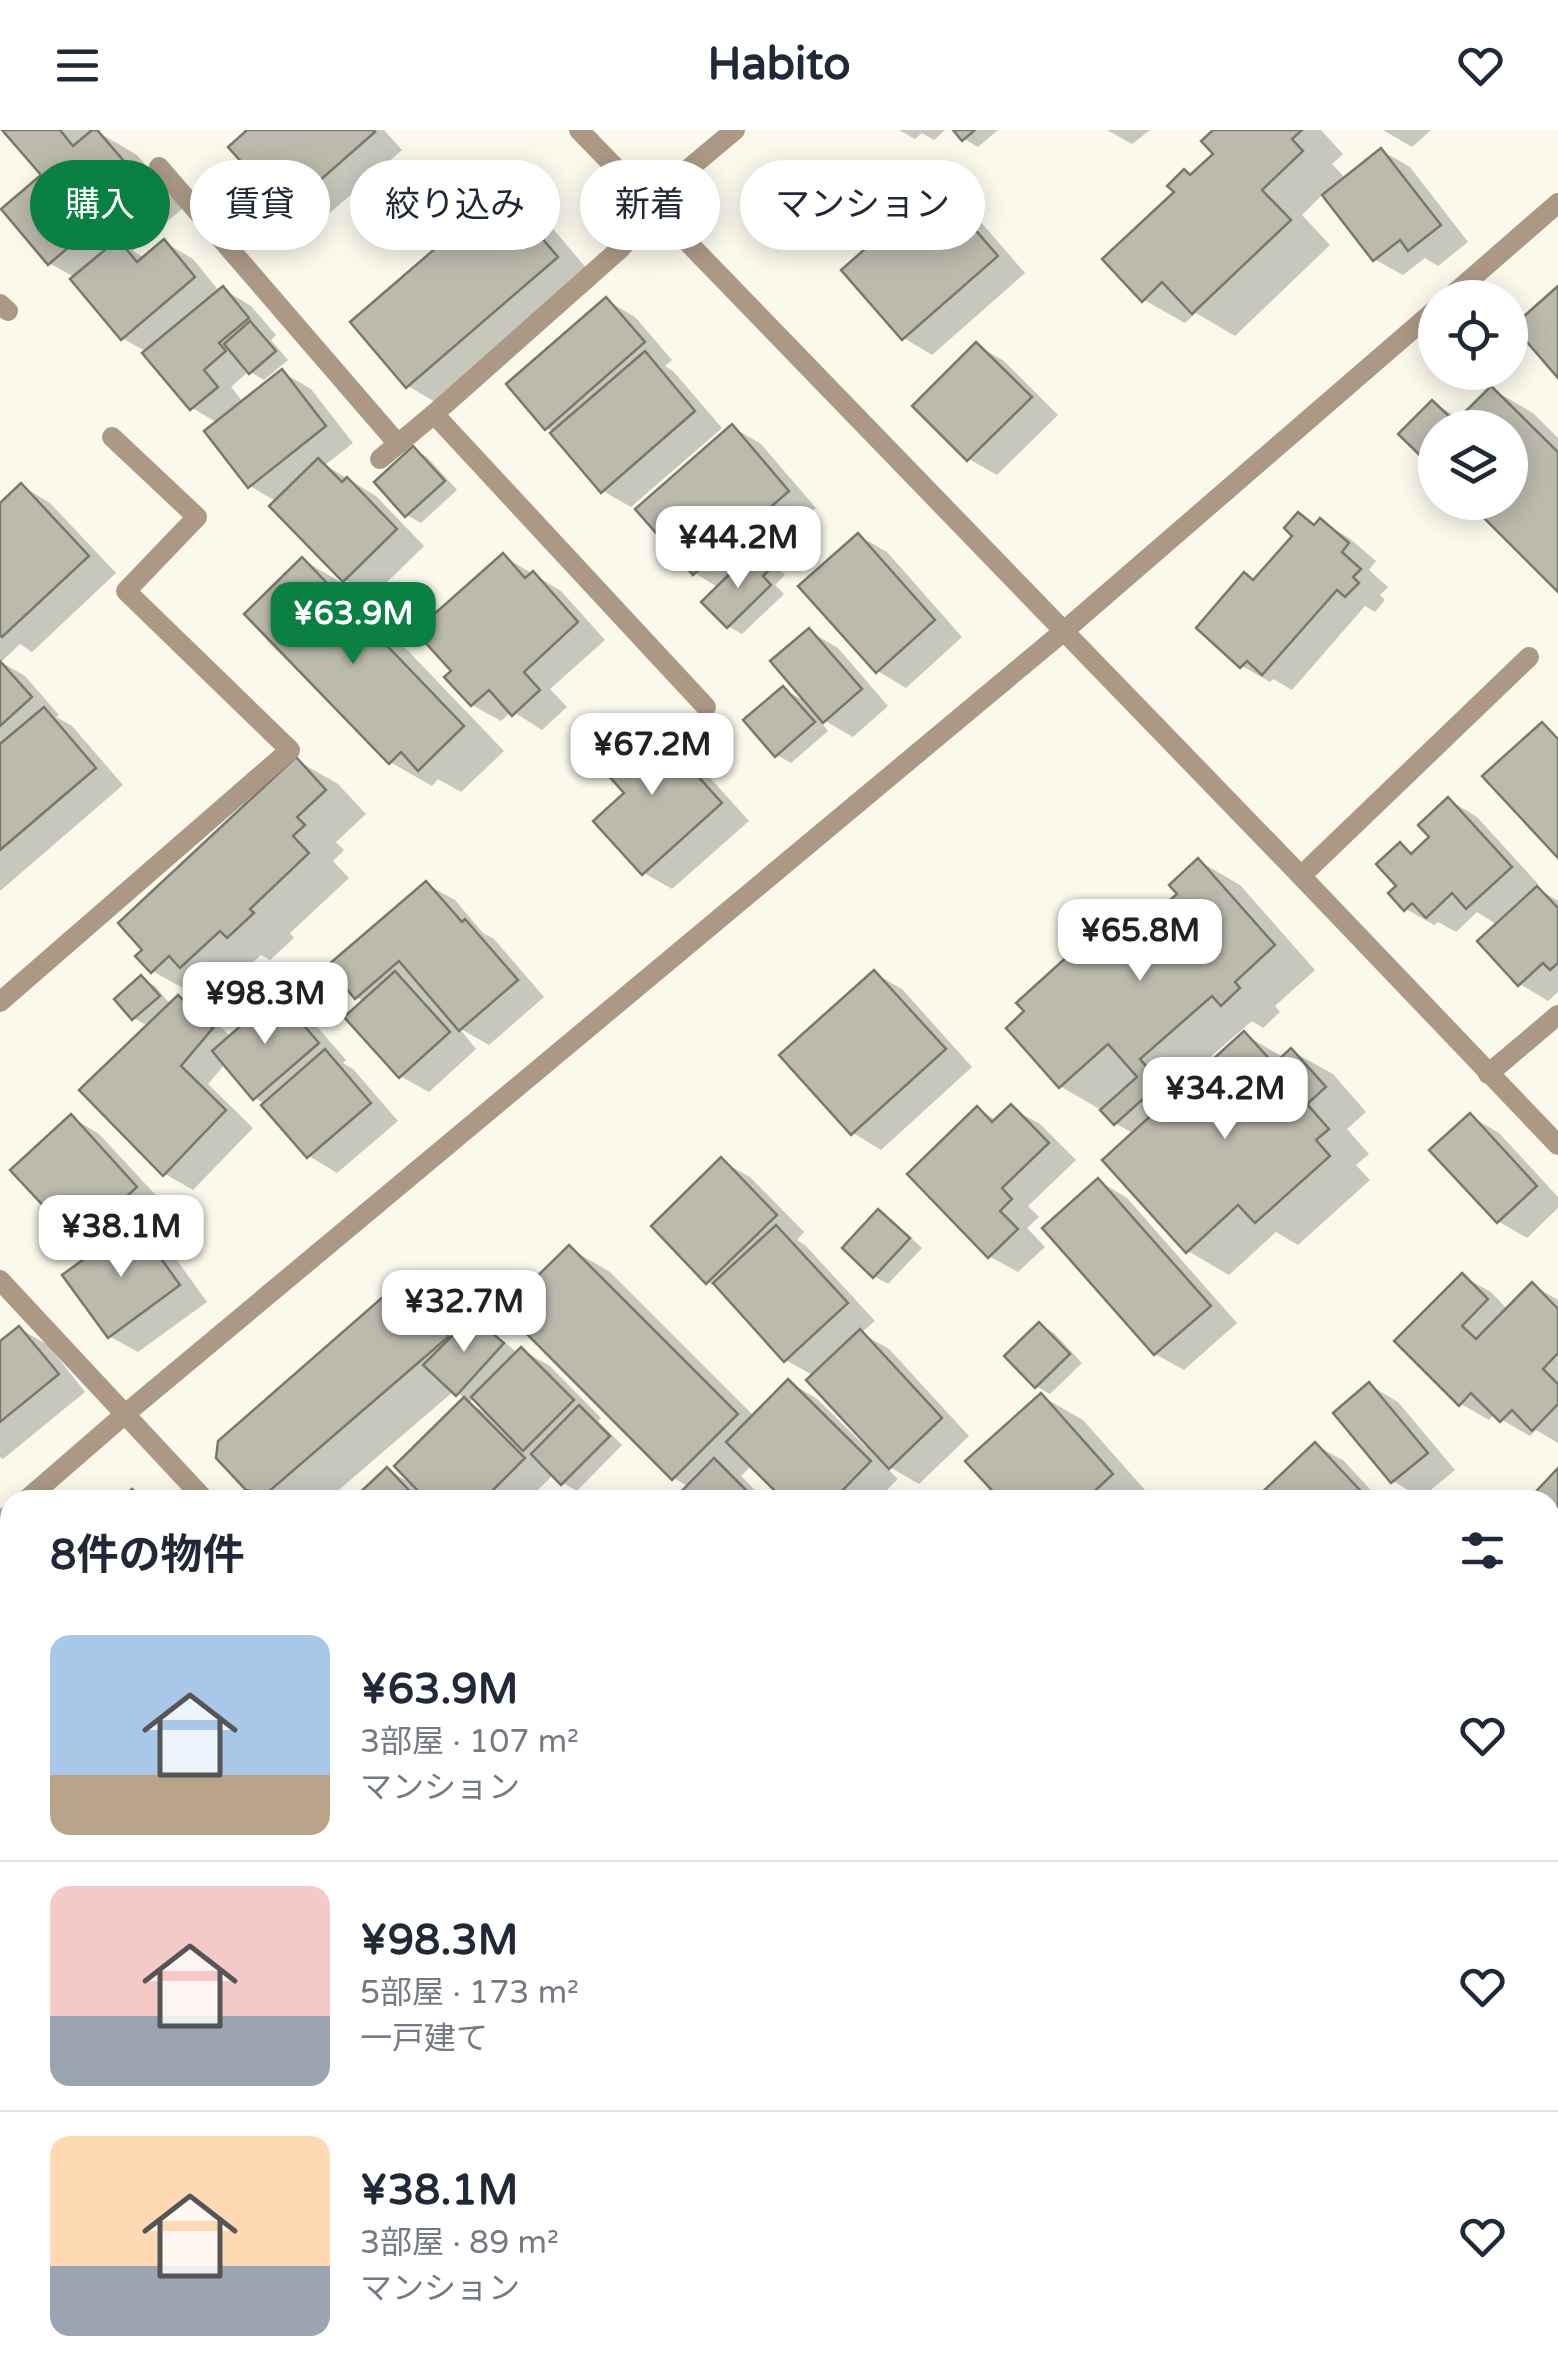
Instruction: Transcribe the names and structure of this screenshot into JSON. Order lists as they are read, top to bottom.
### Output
{
  "page": {
    "header": "Habito",
    "chip": [
      "購入",
      "賃貸",
      "絞り込み",
      "新着",
      "マンション"
    ],
    "price": [
      "¥44.2M",
      "¥63.9M",
      "¥67.2M",
      "¥65.8M",
      "¥98.3M",
      "¥34.2M",
      "¥38.1M",
      "¥32.7M"
    ],
    "heading": "8件の物件",
    "list": [
      {
        "name": "¥63.9M",
        "note": "3部屋 · 107 m² · マンション"
      },
      {
        "name": "¥98.3M",
        "note": "5部屋 · 173 m² · 一戸建て"
      },
      {
        "name": "¥38.1M",
        "note": "3部屋 · 89 m² · マンション"
      }
    ]
  }
}
